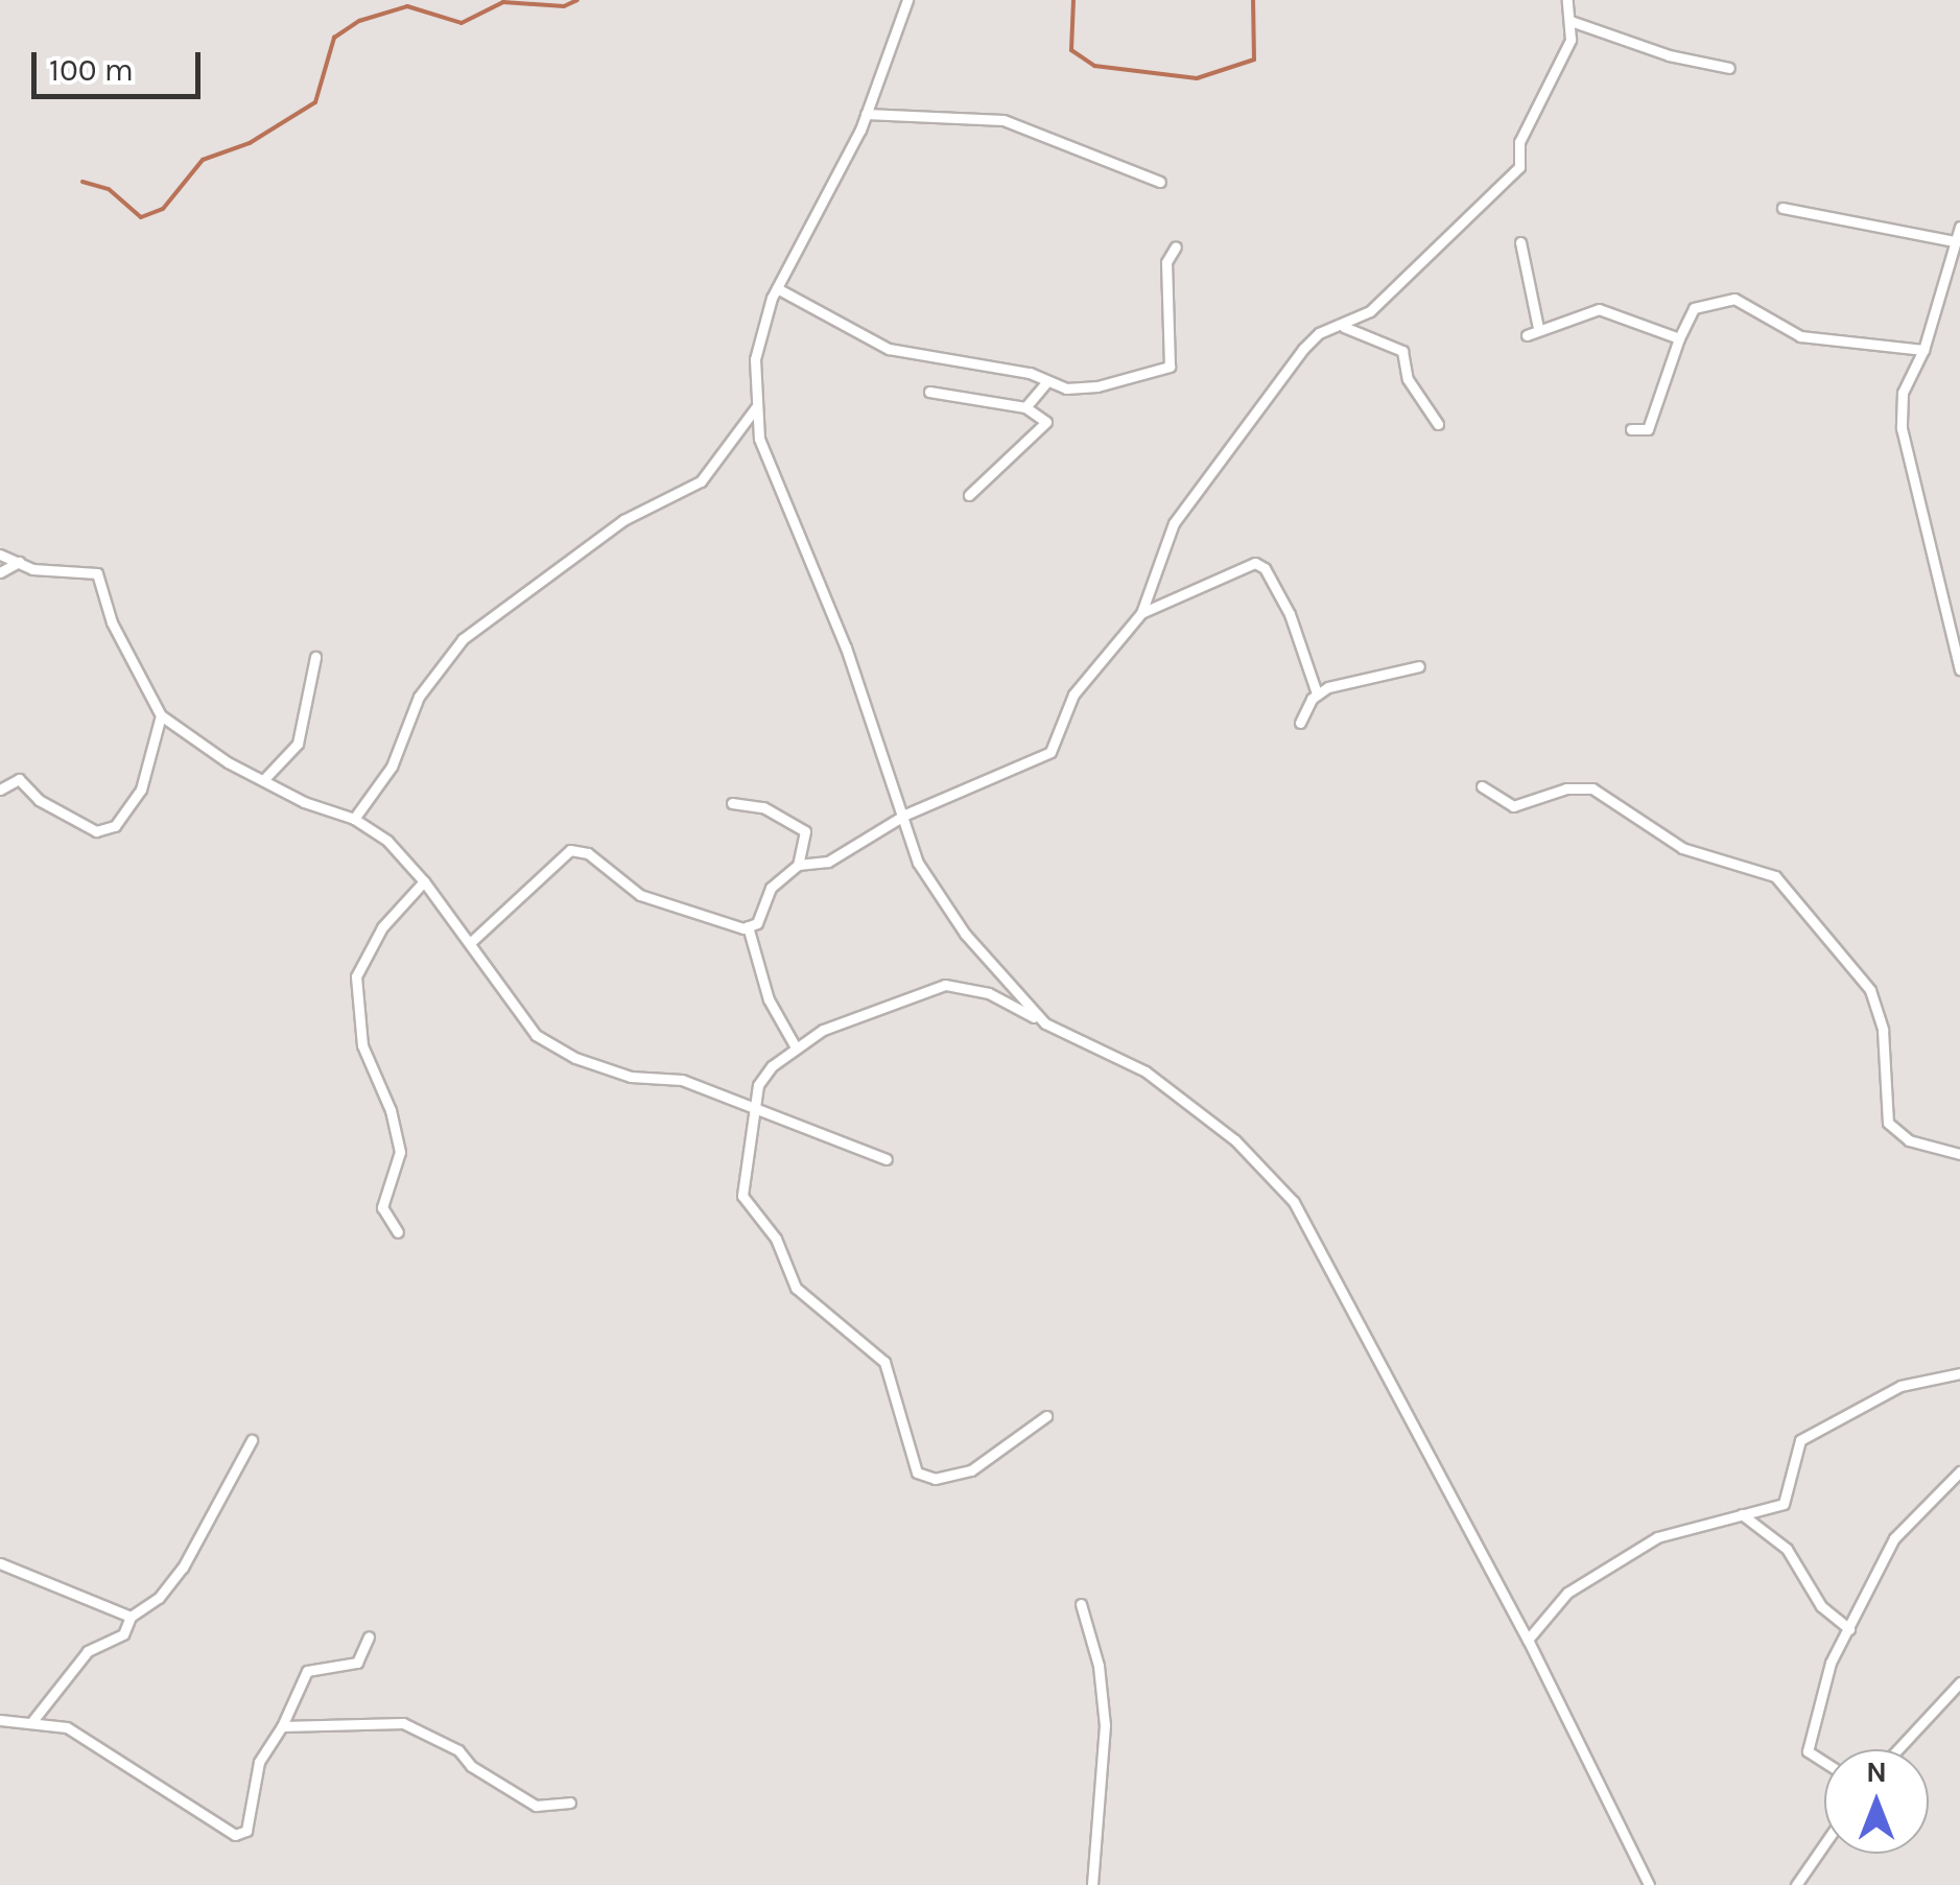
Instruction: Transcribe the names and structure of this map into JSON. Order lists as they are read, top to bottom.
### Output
{
  "scale_bar": "100 m",
  "north": "top"
}
